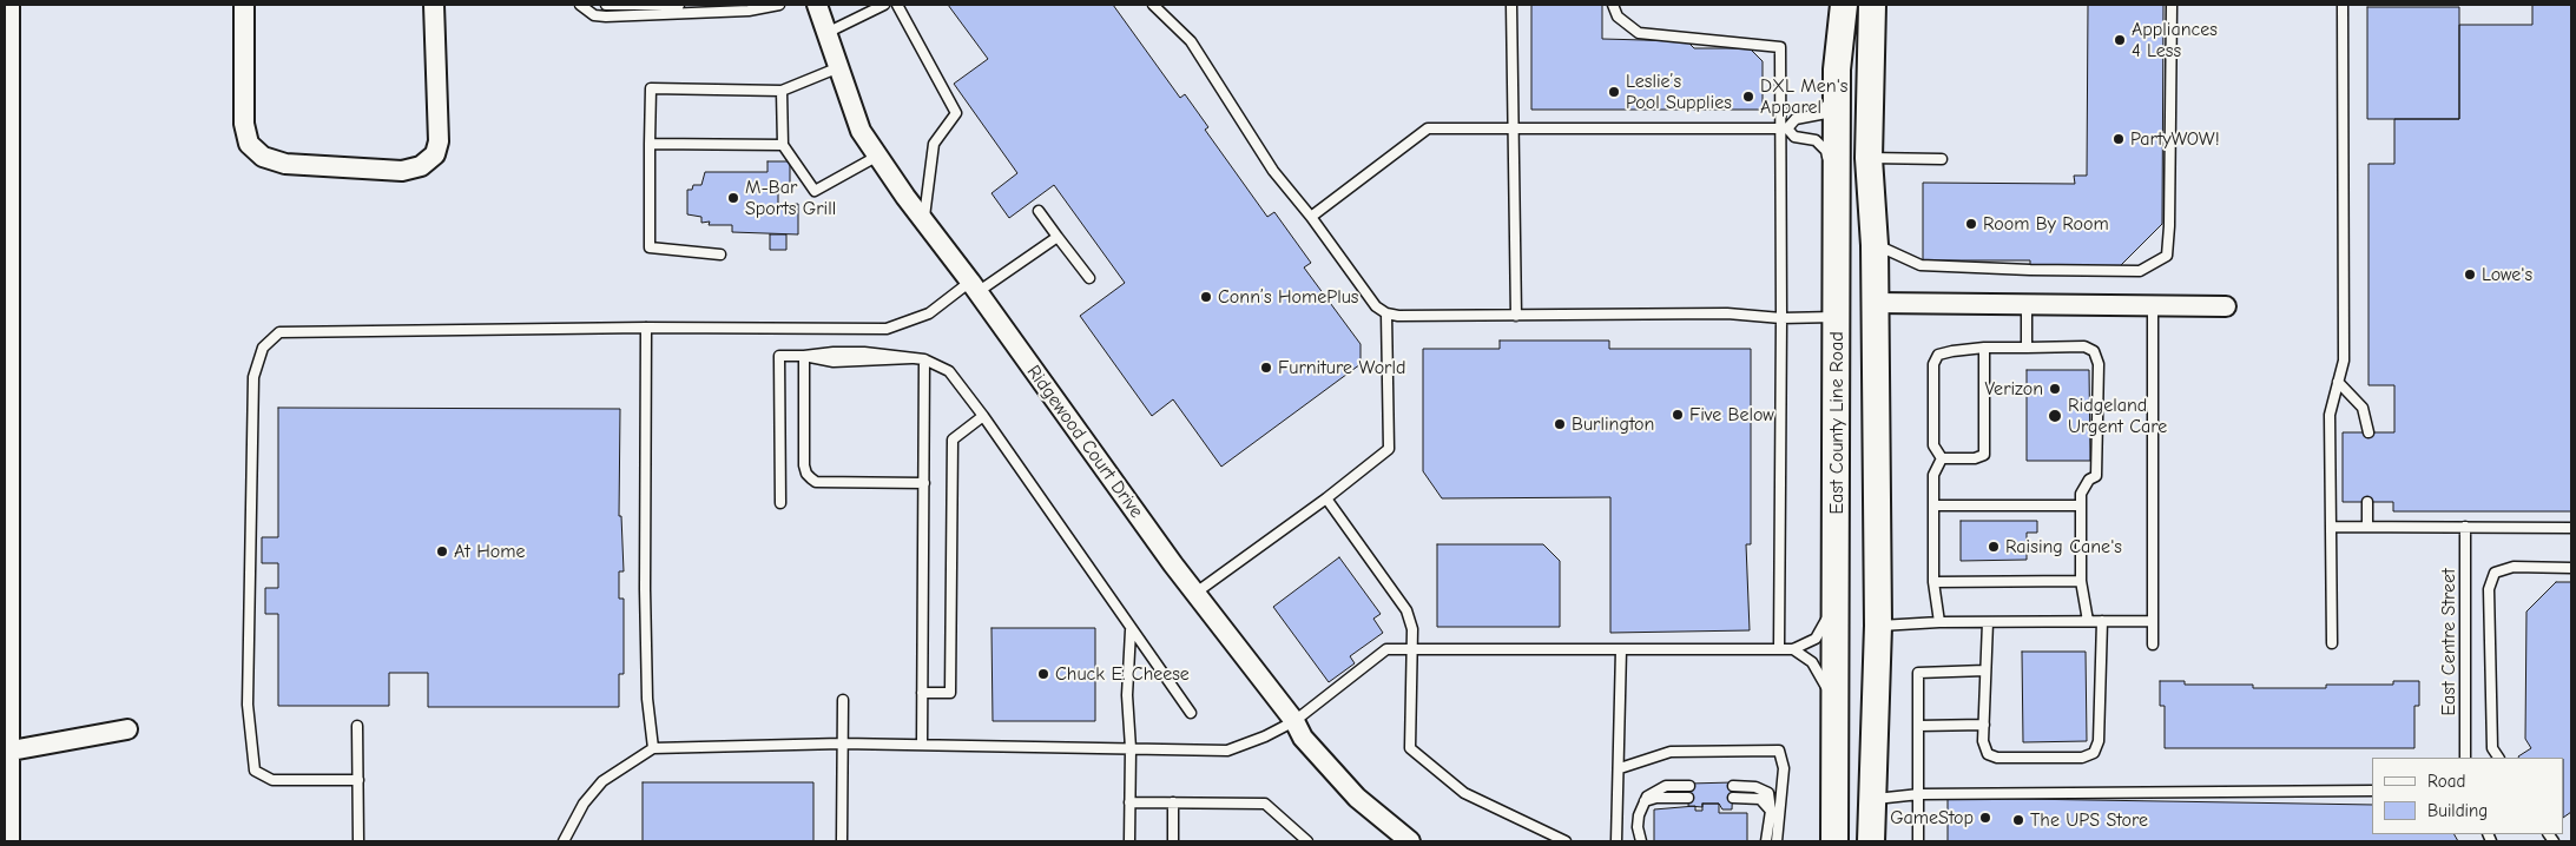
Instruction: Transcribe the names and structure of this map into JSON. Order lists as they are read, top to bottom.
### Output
{
  "streets": {
    "main road": ["East County Line Road"],
    "street": ["Ridgewood Court Drive"],
    "lane": ["East Centre Street"]
  },
  "places": [
    "Appliances 4 Less",
    "Leslie’s Pool Supplies",
    "DXL Men's Apparel",
    "PartyWOW!",
    "M-Bar Sports Grill",
    "Room By Room",
    "Lowe's",
    "Conn’s HomePlus",
    "Furniture World",
    "Verizon",
    "Five Below",
    "Ridgeland Urgent Care",
    "Burlington",
    "Raising Cane's",
    "At Home",
    "Chuck E. Cheese",
    "GameStop",
    "The UPS Store"
  ],
  "legend": ["Road", "Building"]
}
